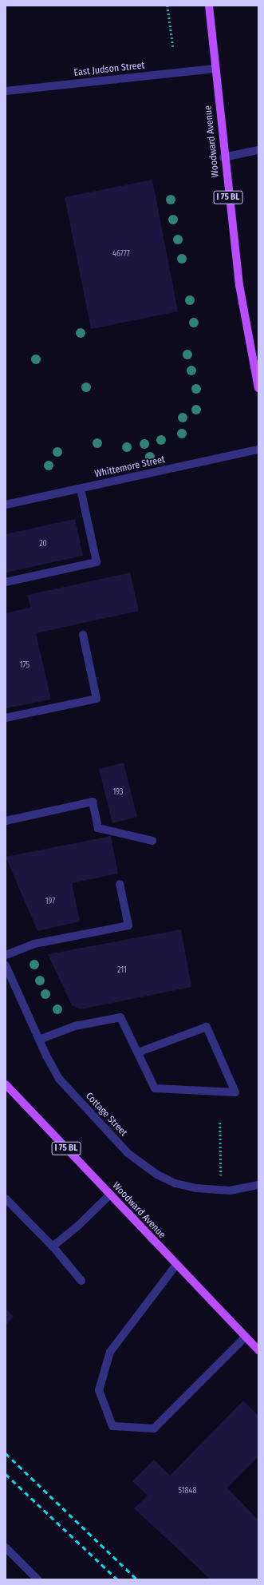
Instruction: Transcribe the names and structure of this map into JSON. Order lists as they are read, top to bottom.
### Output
{
  "streets": {
    "main road": ["Woodward Avenue", "I 75 BL"],
    "street": ["East Judson Street", "Whittemore Street", "Cottage Street"]
  },
  "crossings": [
    ["East Judson Street", "Woodward Avenue"]
  ],
  "house_numbers": [
    "46777",
    "20",
    "175",
    "193",
    "197",
    "211",
    "51848"
  ]
}
